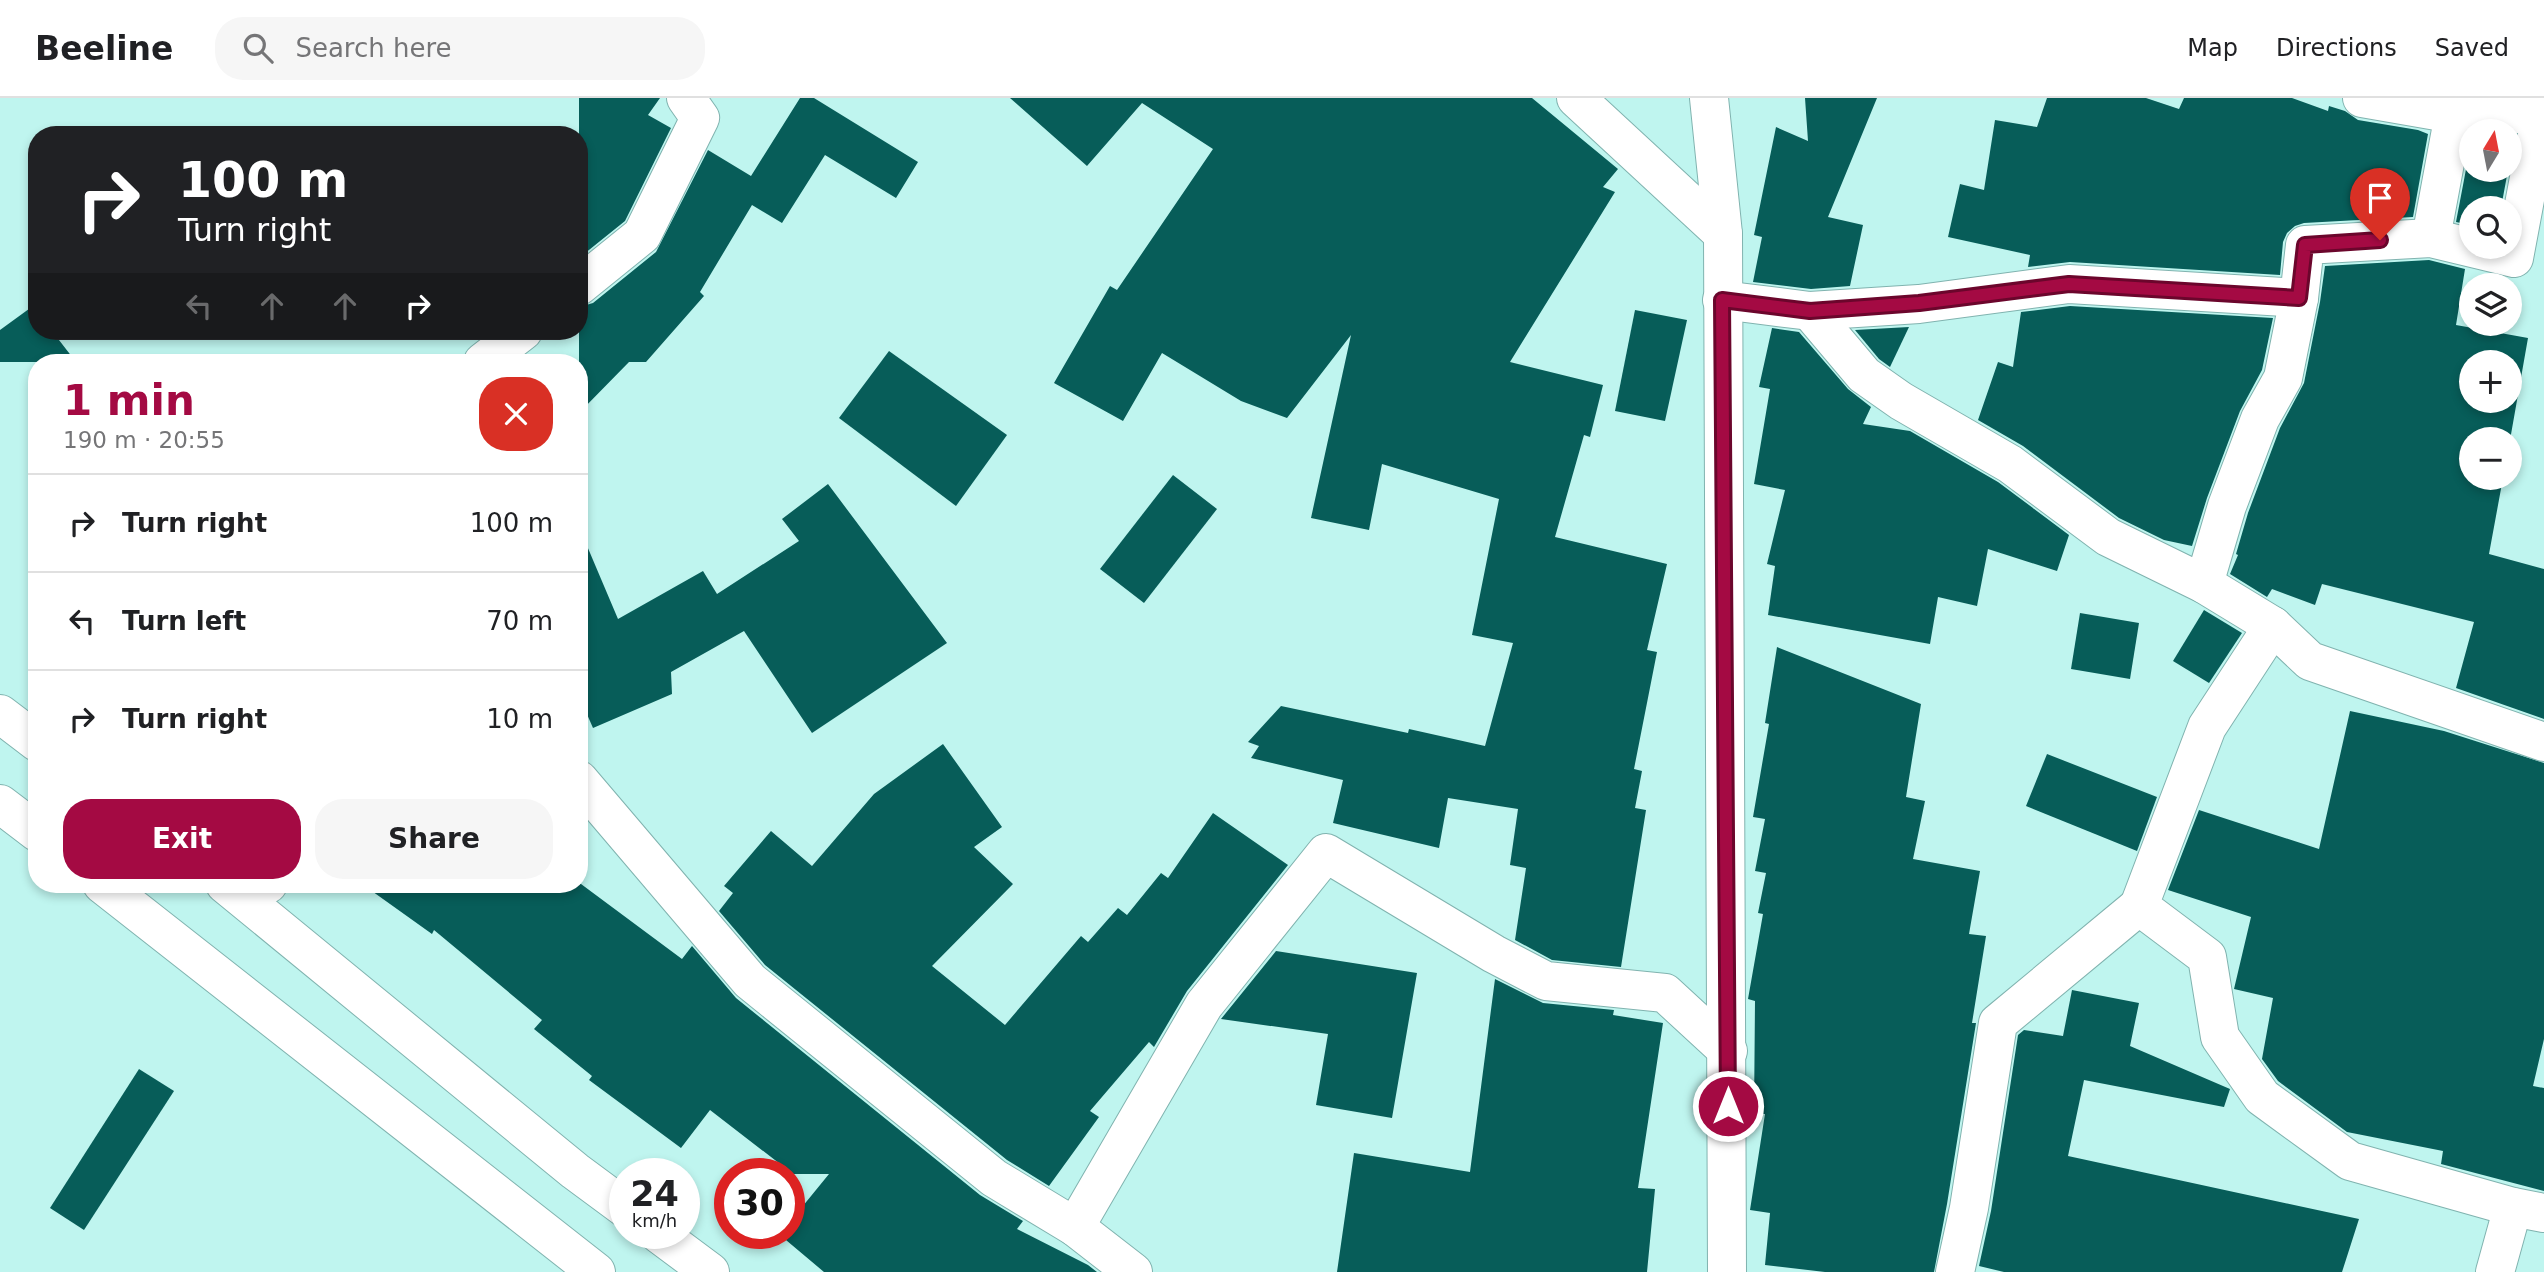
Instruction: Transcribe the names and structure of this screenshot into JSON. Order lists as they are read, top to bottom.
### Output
{
  "north": "top",
  "page": {
    "header": "Beeline",
    "search": "Search here",
    "nav": ["Map", "Directions", "Saved"],
    "map_buttons": ["+", "−"],
    "turn": ["100 m", "Turn right"],
    "heading": ["1 min", "190 m · 20:55"],
    "list": [
      {
        "name": "Turn right",
        "value": "100 m"
      },
      {
        "name": "Turn left",
        "value": "70 m"
      },
      {
        "name": "Turn right",
        "value": "10 m"
      }
    ],
    "buttons": ["Exit", "Share"],
    "speed": "24 km/h",
    "limit": "30"
  }
}
